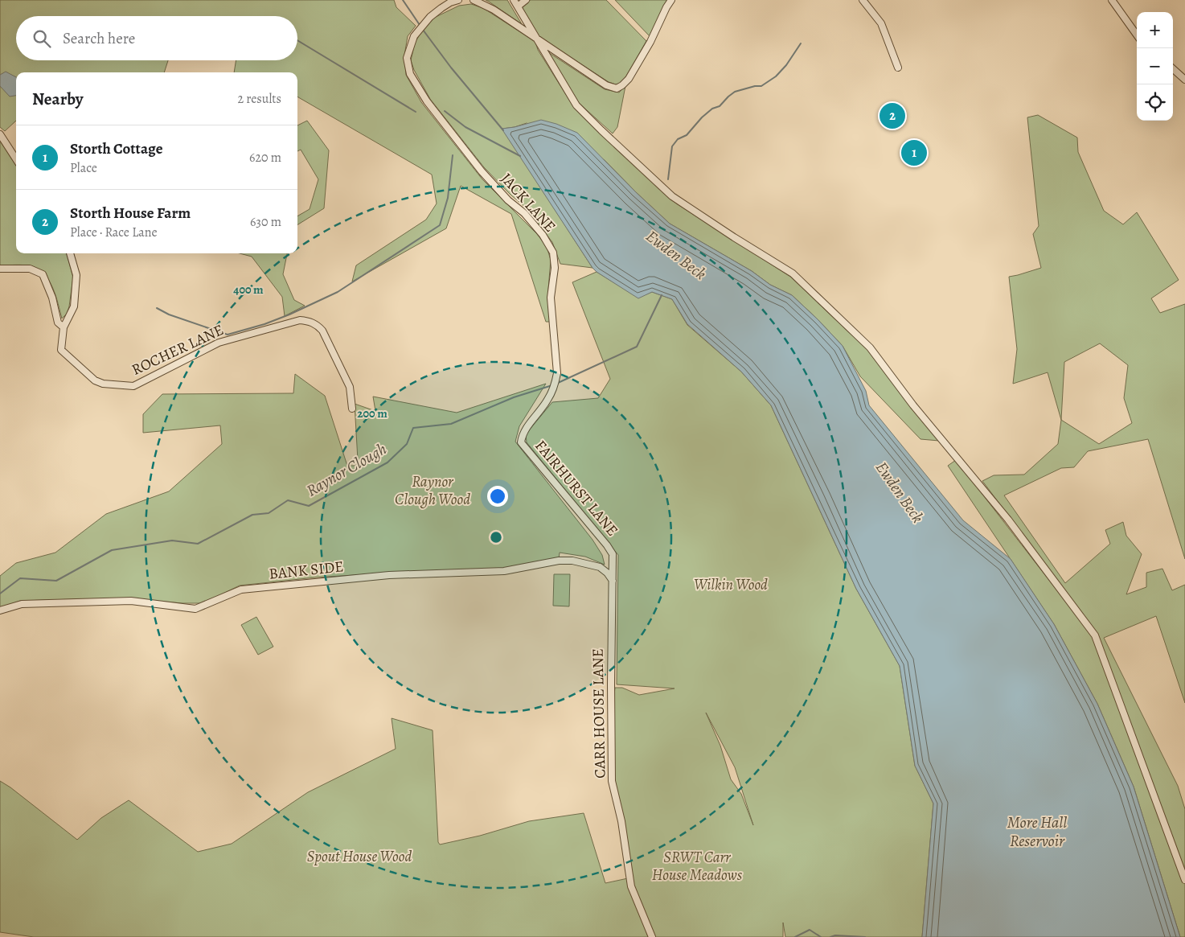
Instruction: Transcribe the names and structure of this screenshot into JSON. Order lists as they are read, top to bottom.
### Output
{
  "streets": {
    "street": [
      "JACK LANE",
      "ROCHER LANE",
      "FAIRHURST LANE",
      "BANK SIDE",
      "CARR HOUSE LANE"
    ]
  },
  "crossings": [
    ["JACK LANE", "FAIRHURST LANE"],
    ["FAIRHURST LANE", "BANK SIDE"],
    ["FAIRHURST LANE", "CARR HOUSE LANE"],
    ["BANK SIDE", "CARR HOUSE LANE"]
  ],
  "water": ["Ewden Beck", "Raynor Clough", "More Hall Reservoir"],
  "parks": [
    "Raynor Clough Wood",
    "Wilkin Wood",
    "Spout House Wood",
    "SRWT Carr House Meadows"
  ],
  "page": {
    "map_buttons": ["+", "−"],
    "search": "Search here",
    "heading": ["Nearby", "2 results"],
    "pins": ["2", "1"],
    "list": [
      {
        "mark": "1",
        "name": "Storth Cottage",
        "note": "Place",
        "value": "620 m"
      },
      {
        "mark": "2",
        "name": "Storth House Farm",
        "note": "Place · Race Lane",
        "value": "630 m"
      }
    ]
  },
  "rings": ["400 m", "200 m"]
}
